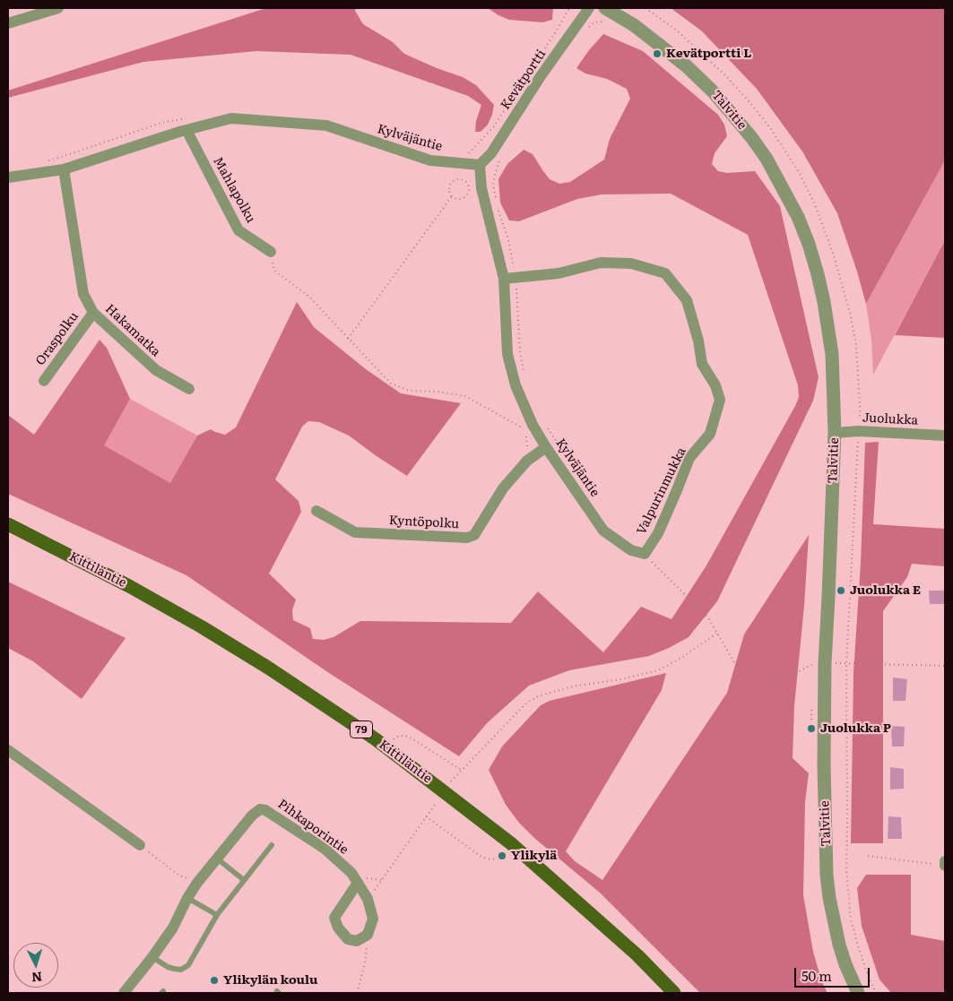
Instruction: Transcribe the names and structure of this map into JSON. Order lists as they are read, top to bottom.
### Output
{
  "streets": {
    "main road": ["Kittiläntie", "79"],
    "street": [
      "Kevätportti",
      "Talvitie",
      "Kylväjäntie",
      "Mahlapolku",
      "Hakamatka",
      "Oraspolku",
      "Juolukka",
      "Valpurinmukka",
      "Kyntöpolku",
      "Pihkaporintie"
    ]
  },
  "crossings": [
    ["Kevätportti", "Kylväjäntie"],
    ["Talvitie", "Juolukka"],
    ["Kylväjäntie", "Mahlapolku"],
    ["Kylväjäntie", "Hakamatka"],
    ["Kylväjäntie", "Valpurinmukka"],
    ["Kylväjäntie", "Kyntöpolku"],
    ["Hakamatka", "Oraspolku"]
  ],
  "places": [
    "Kevätportti L",
    "Juolukka E",
    "Juolukka P",
    "Ylikylä",
    "Ylikylän koulu"
  ],
  "scale_bar": "50 m",
  "north": "bottom"
}
